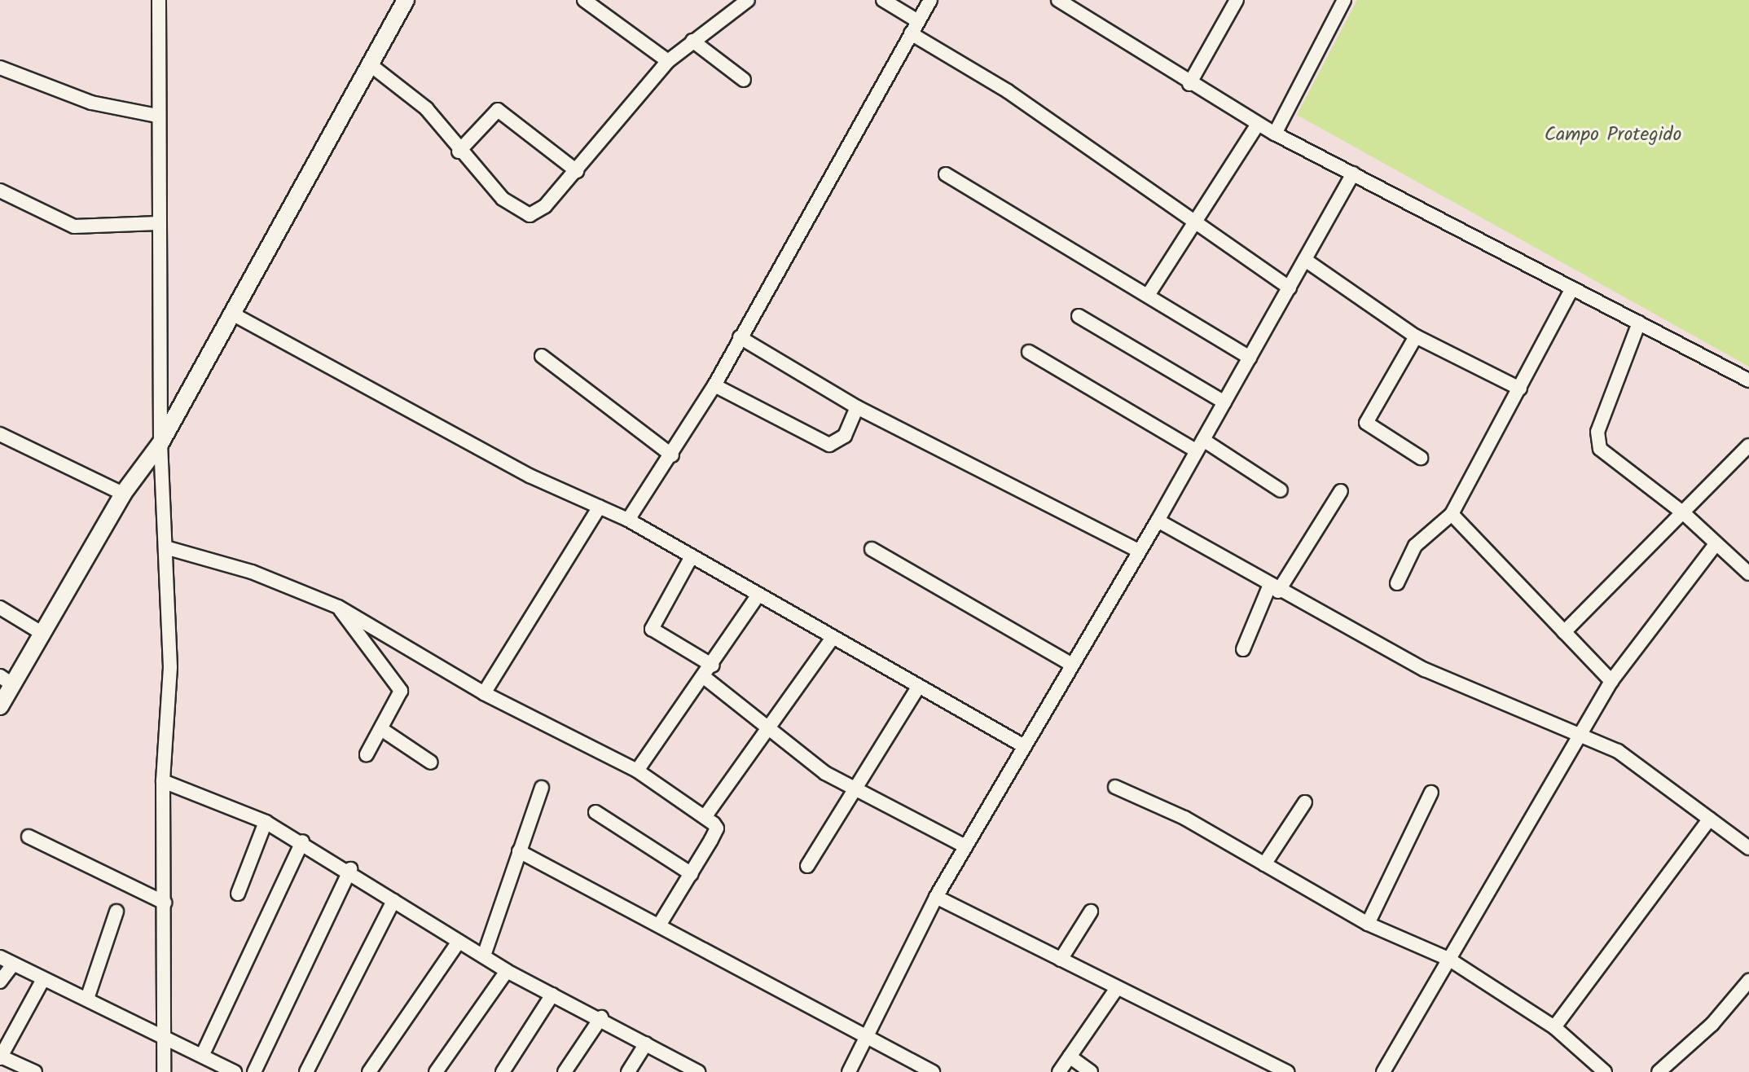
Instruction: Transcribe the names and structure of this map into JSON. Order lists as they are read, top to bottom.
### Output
{
  "parks": ["Campo Protegido"]
}
